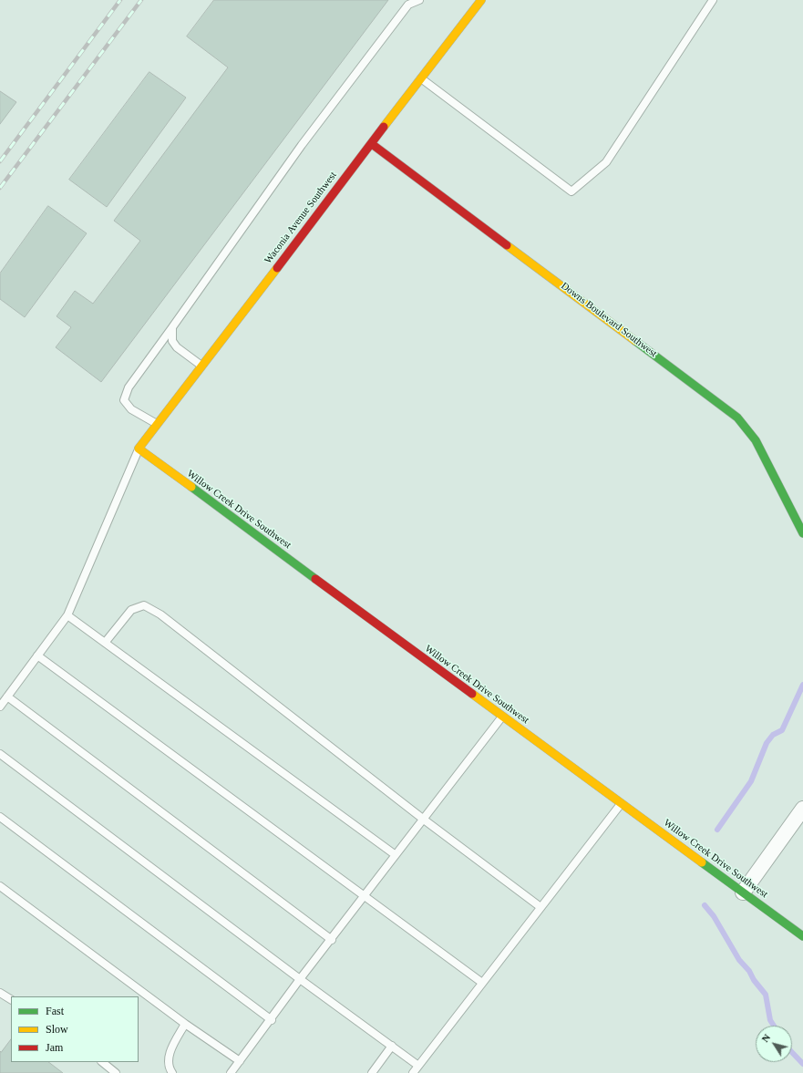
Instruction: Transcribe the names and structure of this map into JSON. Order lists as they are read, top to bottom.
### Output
{
  "streets": {
    "street": ["Waconia Avenue Southwest", "Downs Boulevard Southwest", "Willow Creek Drive Southwest"]
  },
  "crossings": [
    ["Waconia Avenue Southwest", "Downs Boulevard Southwest"],
    ["Waconia Avenue Southwest", "Willow Creek Drive Southwest"]
  ],
  "legend": ["Fast", "Slow", "Jam"],
  "north": "top left"
}
